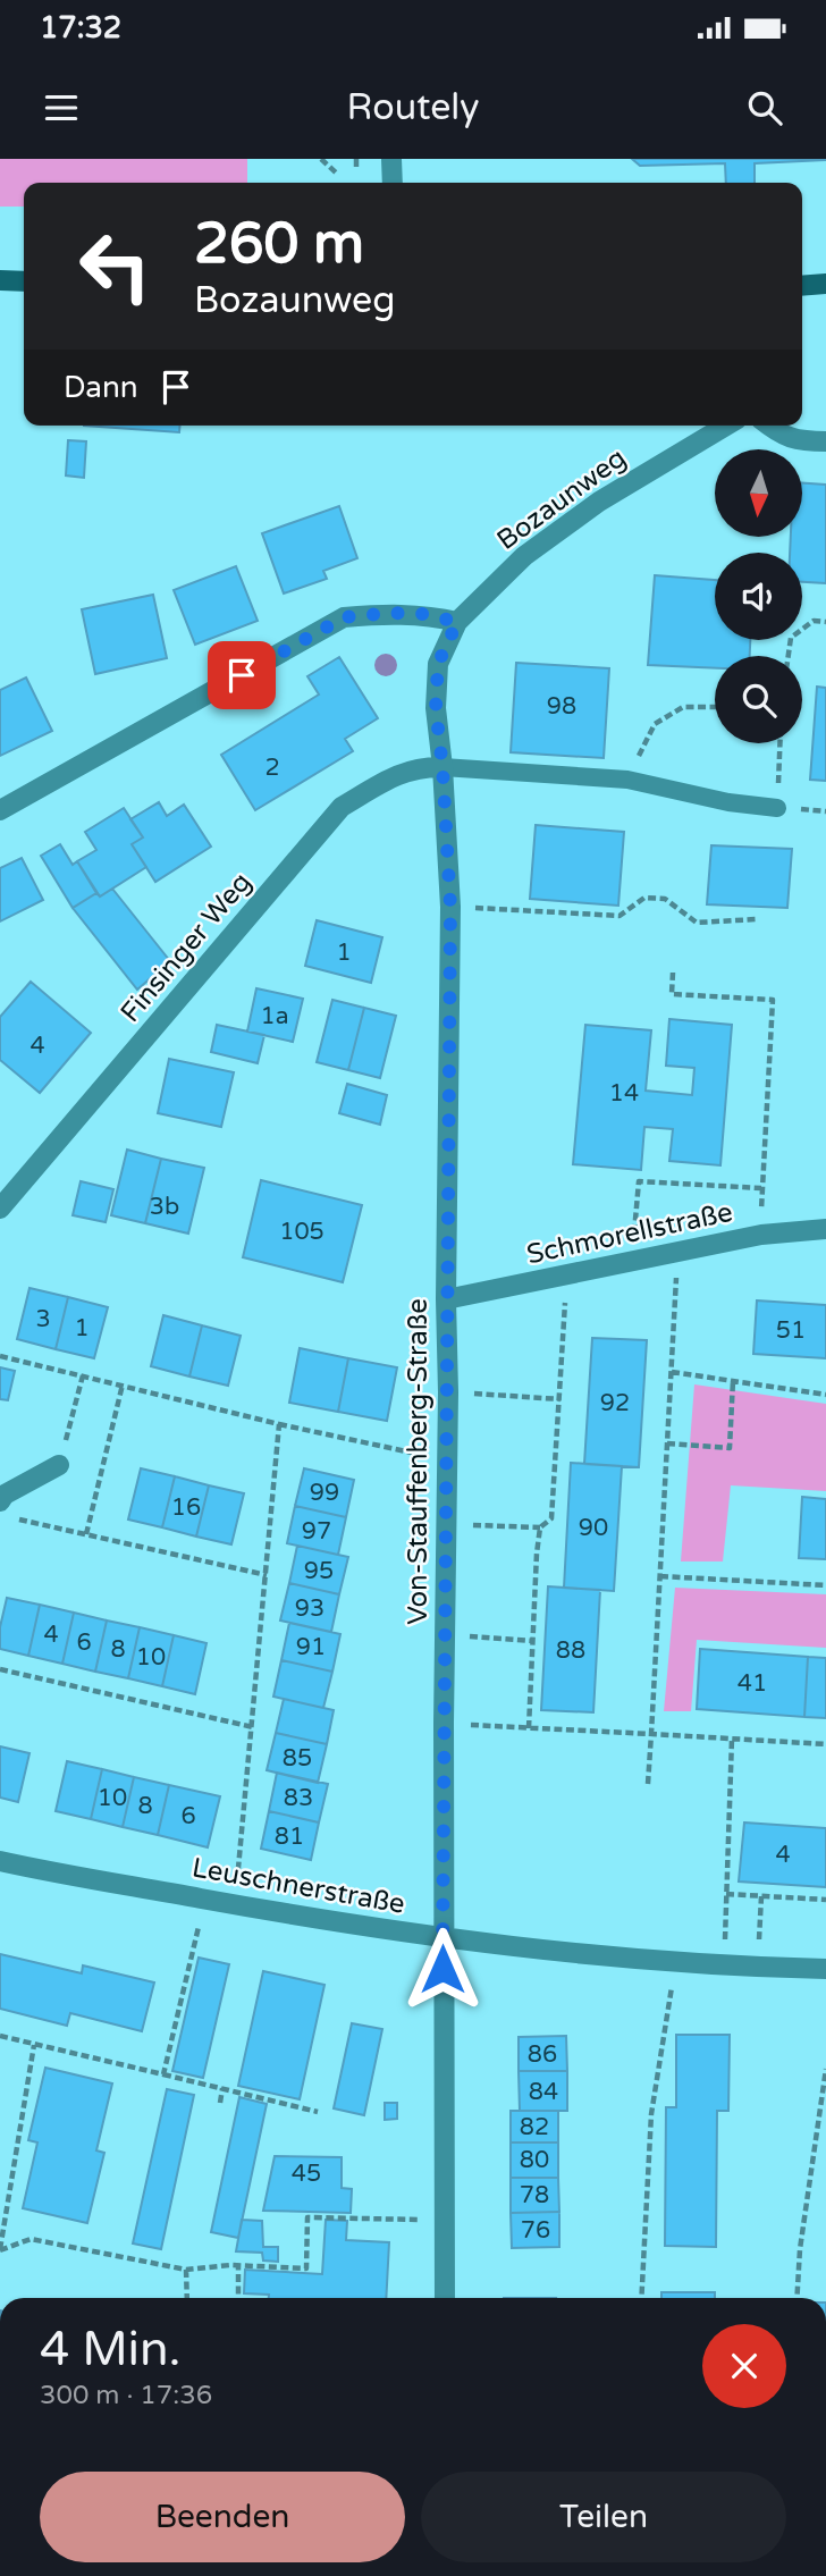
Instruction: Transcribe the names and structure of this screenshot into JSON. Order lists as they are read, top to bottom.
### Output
{
  "streets": {
    "street": [
      "Bozaunweg",
      "Finsinger Weg",
      "Schmorellstraße",
      "Von-Stauffenberg-Straße",
      "Leuschnerstraße"
    ]
  },
  "crossings": [
    ["Bozaunweg", "Von-Stauffenberg-Straße"],
    ["Finsinger Weg", "Von-Stauffenberg-Straße"],
    ["Schmorellstraße", "Von-Stauffenberg-Straße"],
    ["Von-Stauffenberg-Straße", "Leuschnerstraße"]
  ],
  "house_numbers": [
    "98",
    "2",
    "1",
    "1a",
    "4",
    "14",
    "3b",
    "105",
    "3",
    "1",
    "51",
    "92",
    "99",
    "16",
    "90",
    "97",
    "95",
    "93",
    "4",
    "6",
    "91",
    "8",
    "88",
    "10",
    "41",
    "85",
    "10",
    "83",
    "8",
    "6",
    "81",
    "4",
    "86",
    "84",
    "82",
    "80",
    "45",
    "78",
    "76"
  ],
  "north": "bottom",
  "page": {
    "status": "17:32",
    "header": "Routely",
    "turn": ["260 m", "Bozaunweg"],
    "then": "Dann",
    "heading": ["4 Min.", "300 m · 17:36"],
    "buttons": ["Beenden", "Teilen"]
  }
}
